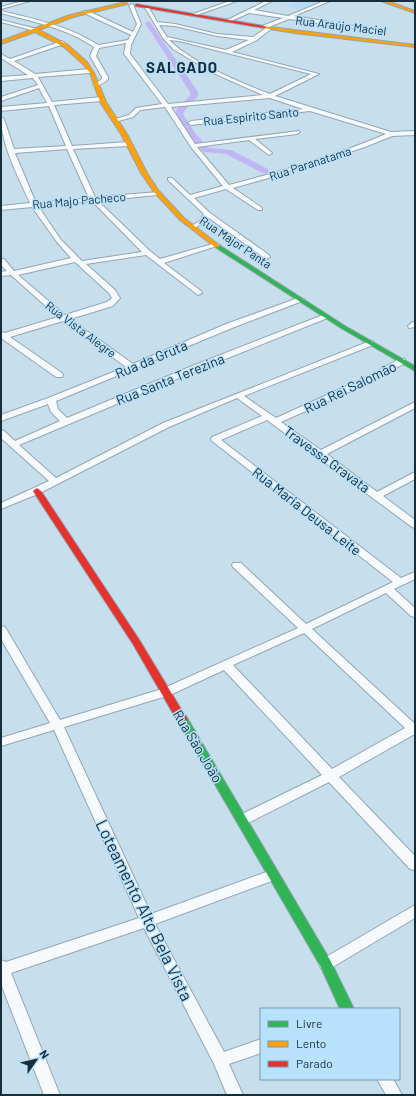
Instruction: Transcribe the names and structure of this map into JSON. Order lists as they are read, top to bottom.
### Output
{
  "streets": {
    "street": [
      "Rua Araújo Maciel",
      "Rua Espirito Santo",
      "Rua Paranatama",
      "Rua Majo Pacheco",
      "Rua Major Panta",
      "Rua Vista Alegre",
      "Rua da Gruta",
      "Rua Santa Terezina",
      "Rua Rei Salomão",
      "Travessa Gravata",
      "Rua Maria Deusa Leite",
      "Rua São João",
      "Loteamento Alto Bela Vista"
    ]
  },
  "crossings": [
    ["Rua Majo Pacheco", "Rua Major Panta"],
    ["Rua Major Panta", "Rua da Gruta"],
    ["Rua Major Panta", "Rua Santa Terezina"],
    ["Rua Major Panta", "Rua Rei Salomão"],
    ["Rua Vista Alegre", "Rua da Gruta"],
    ["Rua Rei Salomão", "Travessa Gravata"],
    ["Rua Rei Salomão", "Rua Maria Deusa Leite"]
  ],
  "districts": ["SALGADO"],
  "legend": ["Livre", "Lento", "Parado"],
  "north": "top right"
}
